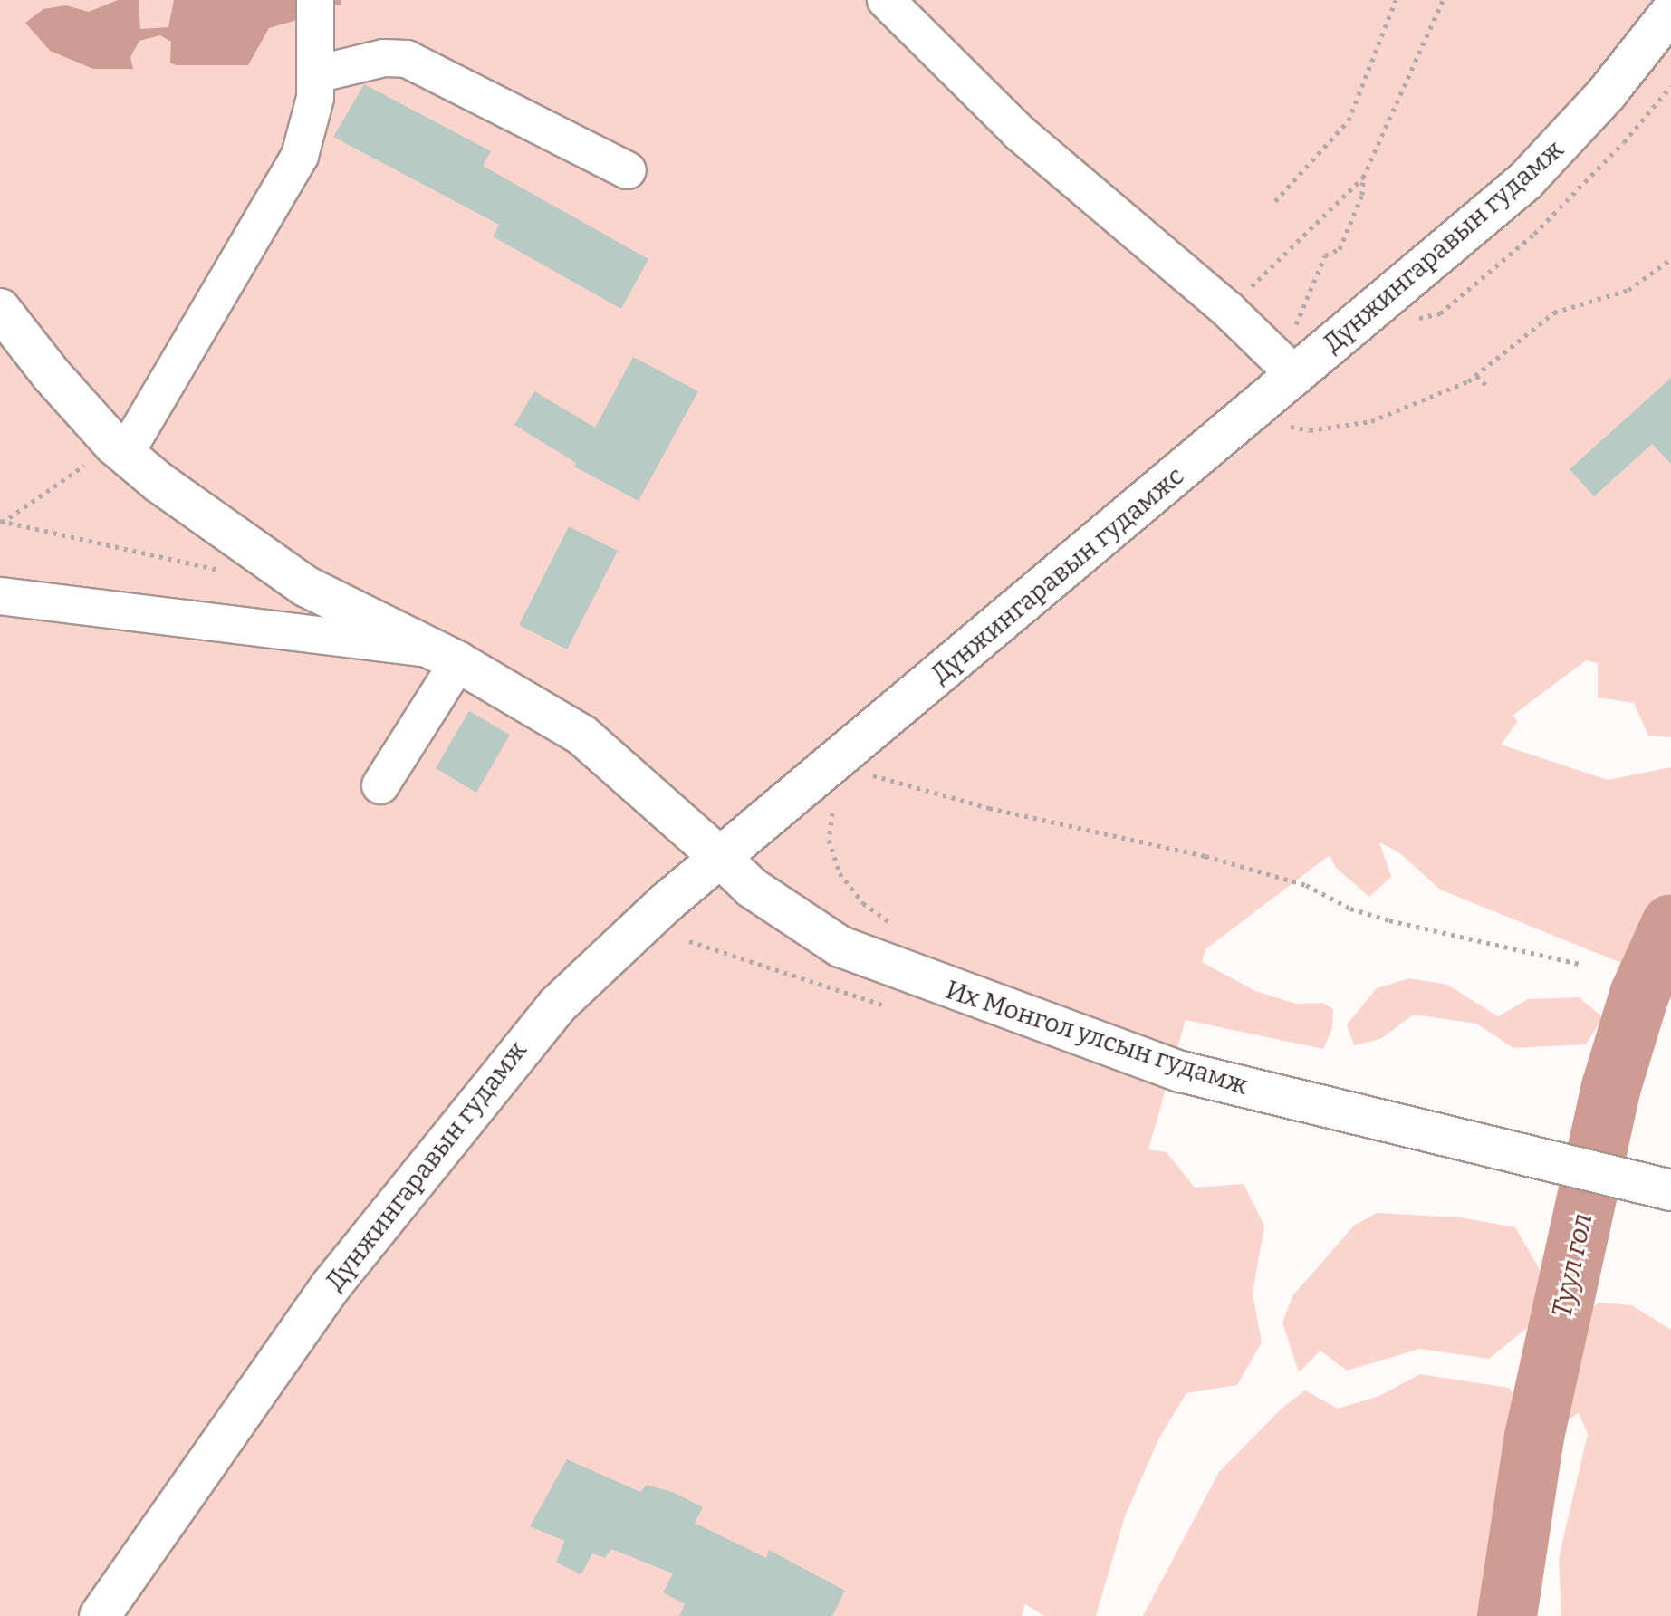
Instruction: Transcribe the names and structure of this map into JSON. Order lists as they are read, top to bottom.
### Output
{
  "streets": {
    "main road": ["Дүнжингаравын гудамж", "Дүнжингаравын гудамжс", "Их Монгол улсын гудамж"]
  },
  "crossings": [
    ["Дүнжингаравын гудамж", "Дүнжингаравын гудамжс"],
    ["Дүнжингаравын гудамж", "Их Монгол улсын гудамж"]
  ],
  "water": ["Туул гол"]
}
